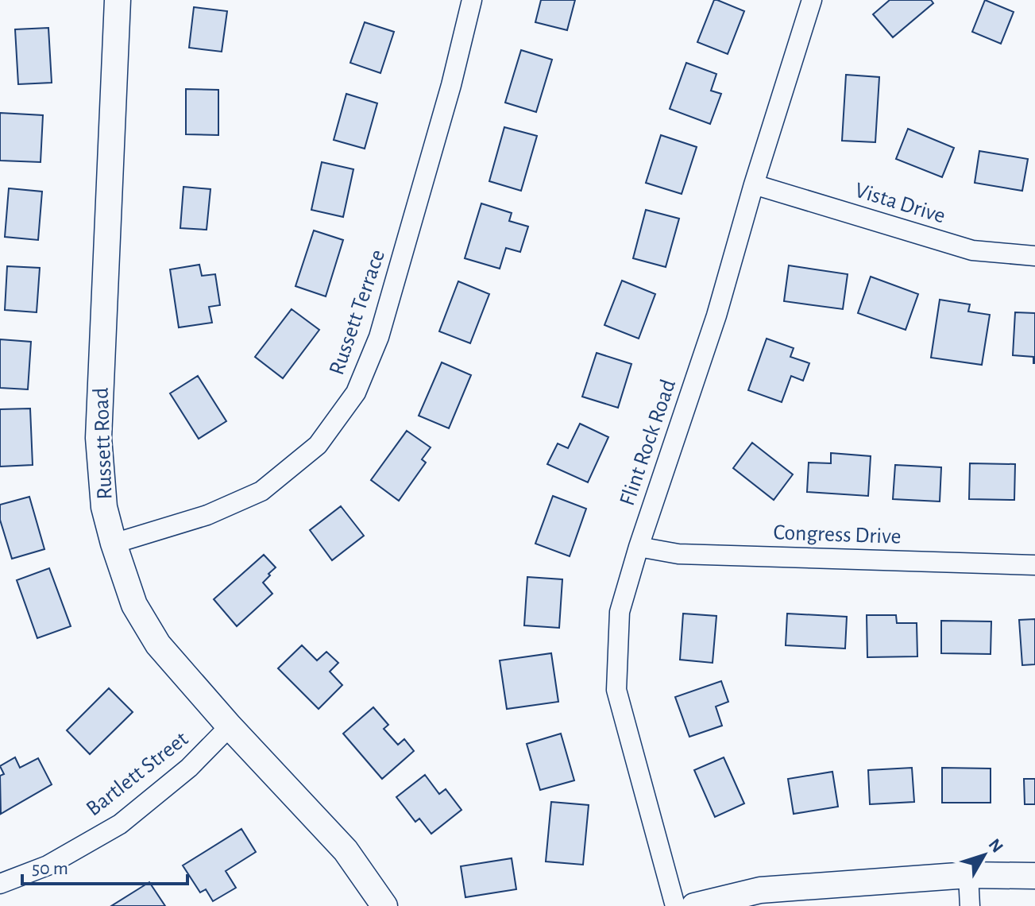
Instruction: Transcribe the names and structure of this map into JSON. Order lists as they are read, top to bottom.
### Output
{
  "streets": {
    "street": [
      "Vista Drive",
      "Russett Terrace",
      "Flint Rock Road",
      "Russett Road",
      "Congress Drive",
      "Bartlett Street"
    ]
  },
  "crossings": [
    ["Vista Drive", "Flint Rock Road"],
    ["Russett Terrace", "Russett Road"],
    ["Flint Rock Road", "Congress Drive"],
    ["Russett Road", "Bartlett Street"]
  ],
  "scale_bar": "50 m",
  "north": "top right"
}
